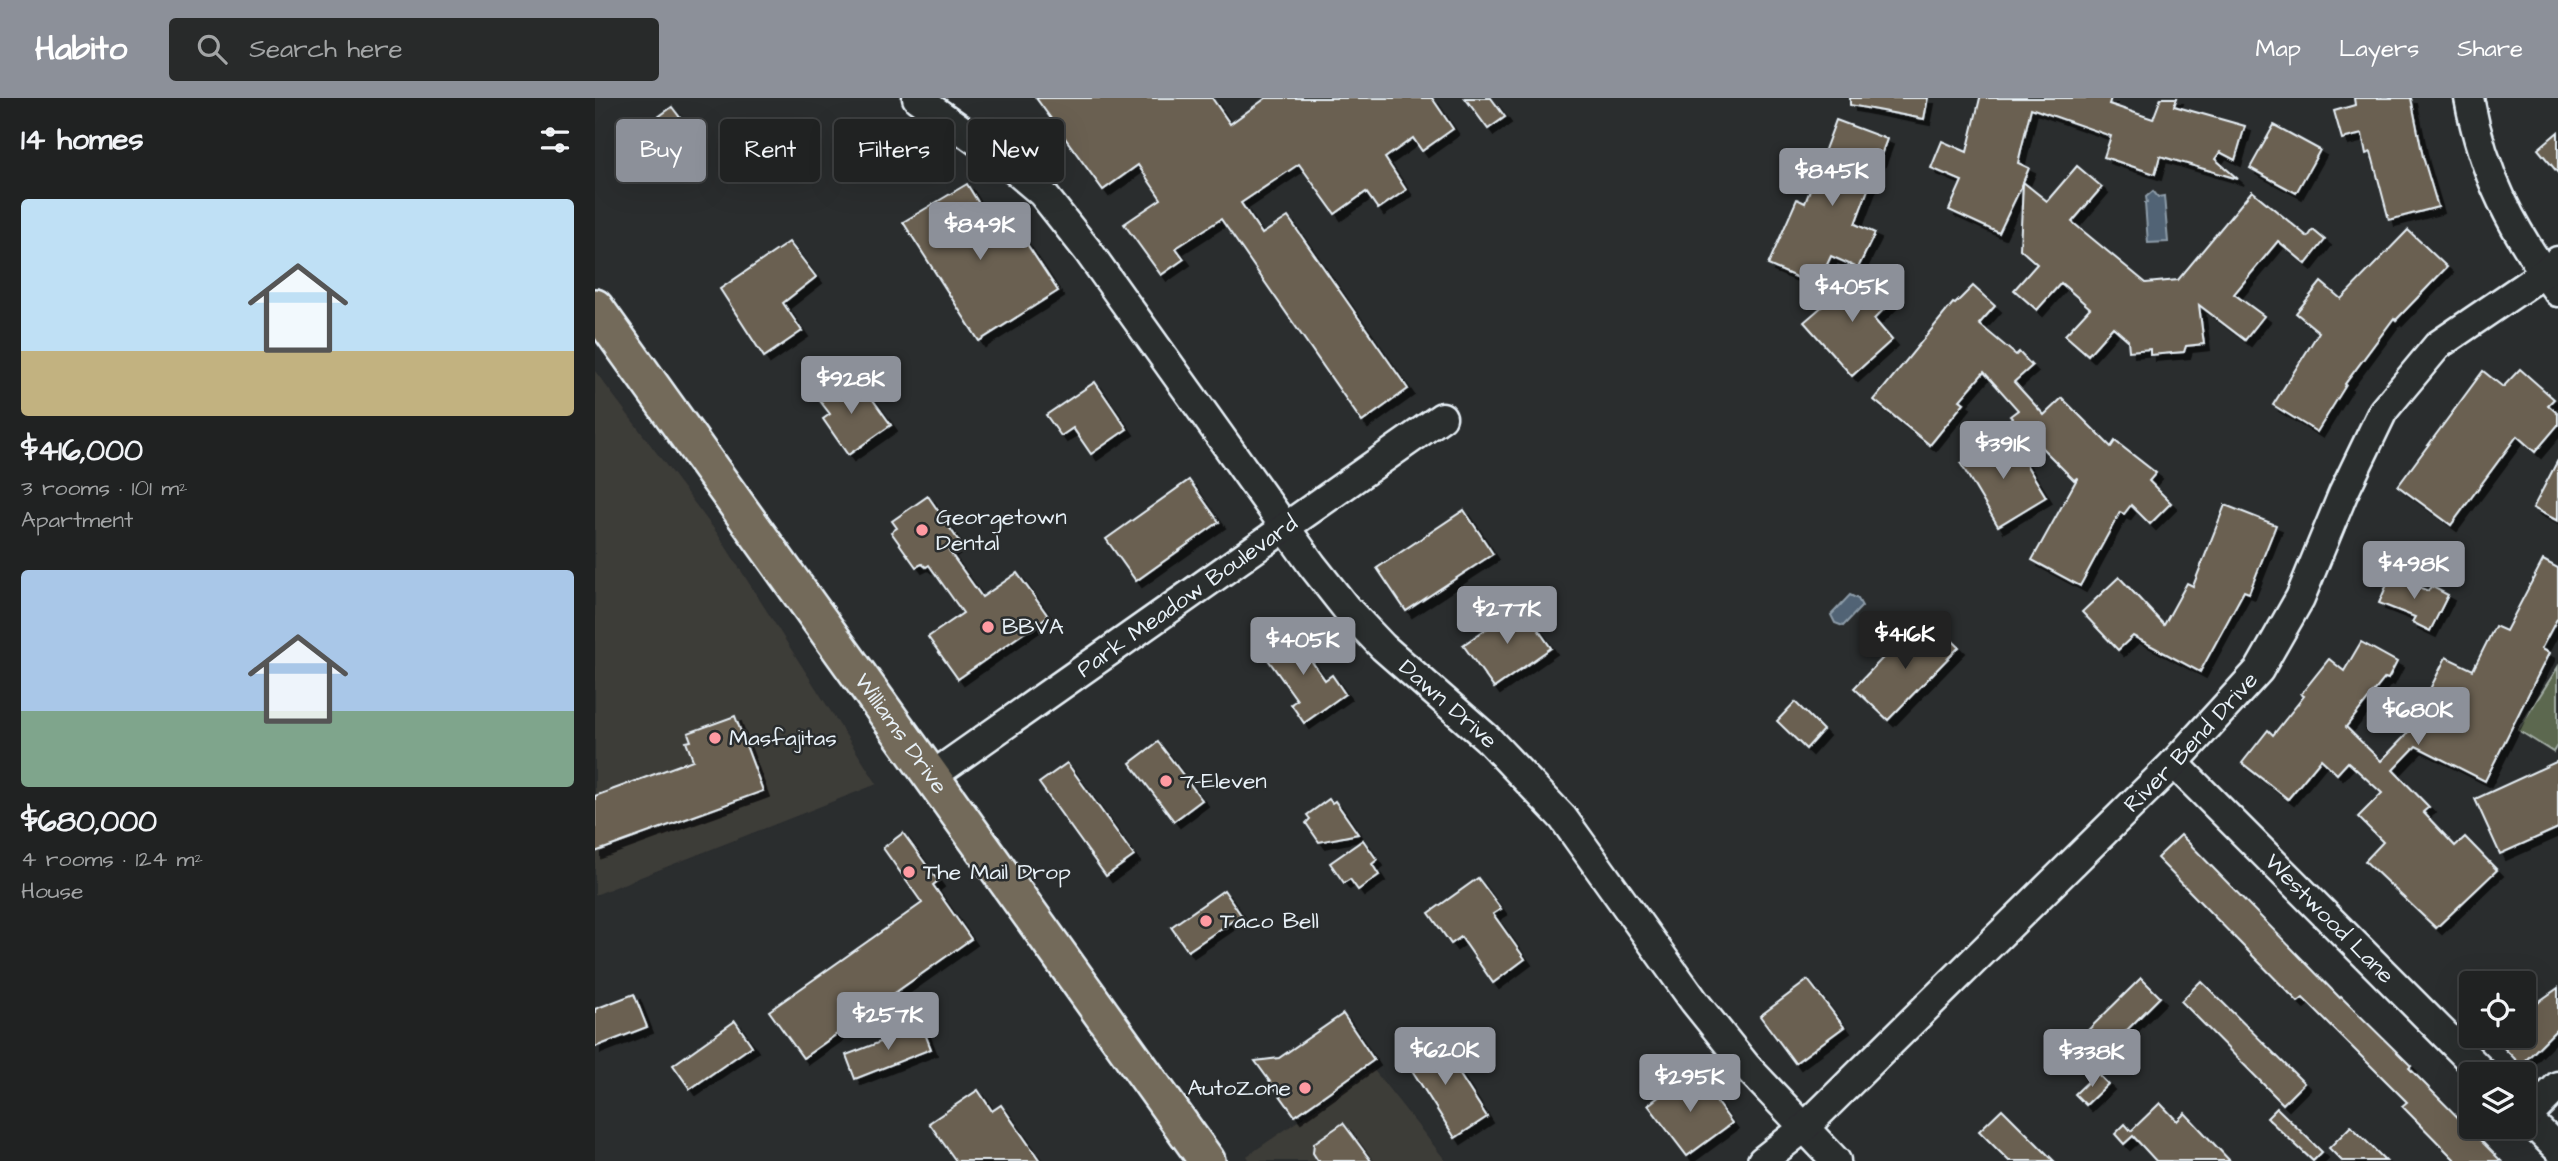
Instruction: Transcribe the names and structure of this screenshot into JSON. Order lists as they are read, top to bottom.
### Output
{
  "streets": {
    "main road": ["Williams Drive"],
    "street": [
      "Park Meadow Boulevard",
      "Dawn Drive",
      "River Bend Drive",
      "Westwood Lane"
    ]
  },
  "crossings": [
    ["Park Meadow Boulevard", "Dawn Drive"],
    ["Park Meadow Boulevard", "Williams Drive"],
    ["Dawn Drive", "River Bend Drive"],
    ["River Bend Drive", "Westwood Lane"]
  ],
  "places": [
    "Georgetown Dental",
    "BBVA",
    "Masfajitas",
    "7-Eleven",
    "The Mail Drop",
    "Taco Bell",
    "AutoZone"
  ],
  "page": {
    "header": "Habito",
    "search": "Search here",
    "nav": ["Map", "Layers", "Share"],
    "heading": "14 homes",
    "chip": [
      "Buy",
      "Rent",
      "Filters",
      "New"
    ],
    "price": [
      "$845K",
      "$849K",
      "$405K",
      "$928K",
      "$391K",
      "$498K",
      "$277K",
      "$416K",
      "$405K",
      "$680K",
      "$257K",
      "$620K",
      "$338K",
      "$295K"
    ],
    "list": [
      {
        "name": "$416,000",
        "note": "3 rooms · 101 m² · Apartment"
      },
      {
        "name": "$680,000",
        "note": "4 rooms · 124 m² · House"
      }
    ]
  }
}
